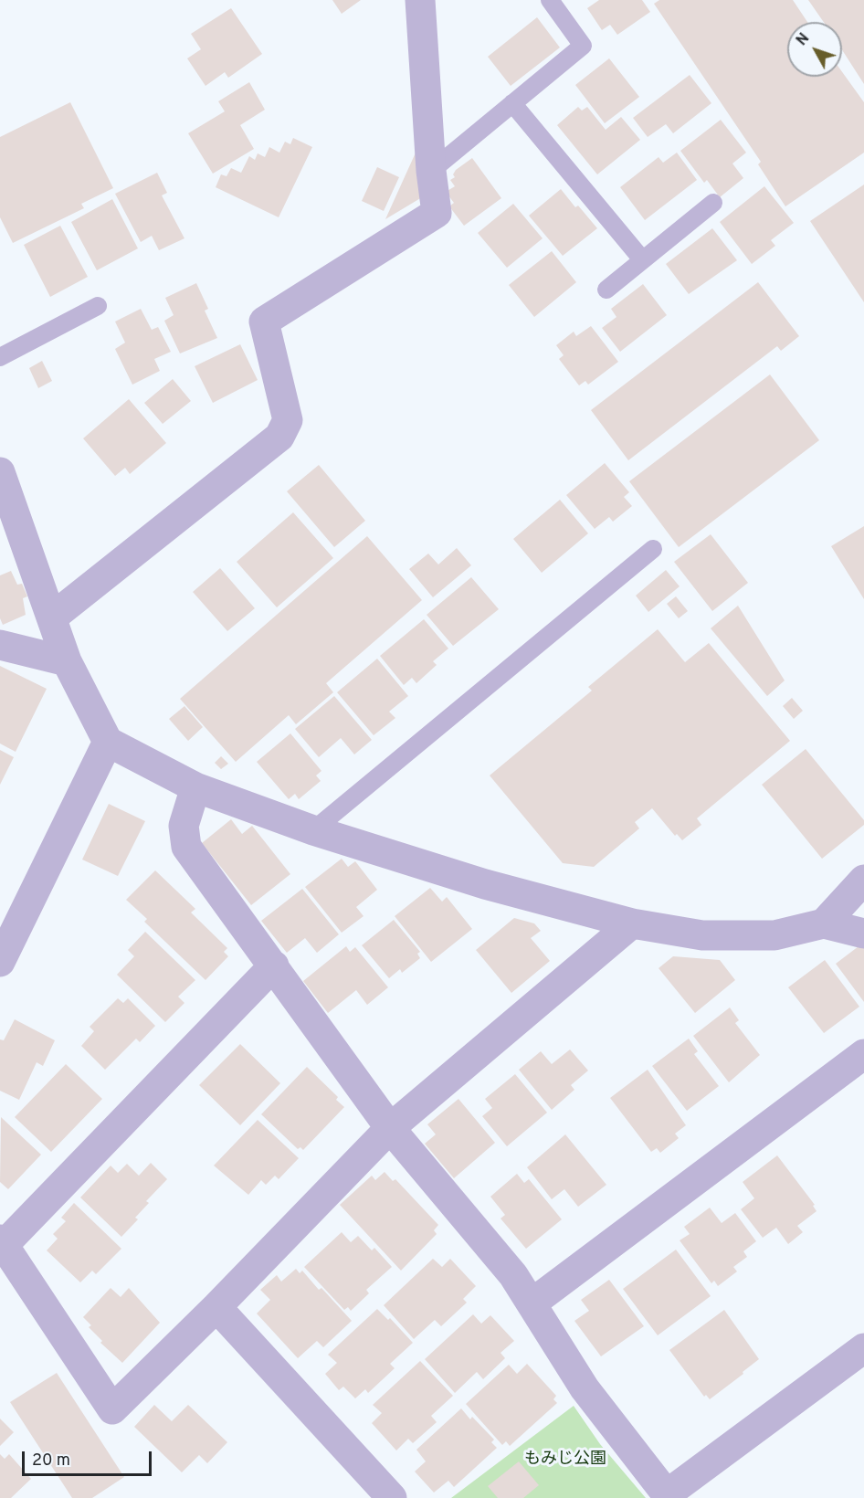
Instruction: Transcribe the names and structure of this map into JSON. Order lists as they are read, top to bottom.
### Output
{
  "parks": ["もみじ公園"],
  "scale_bar": "20 m",
  "north": "top left"
}
